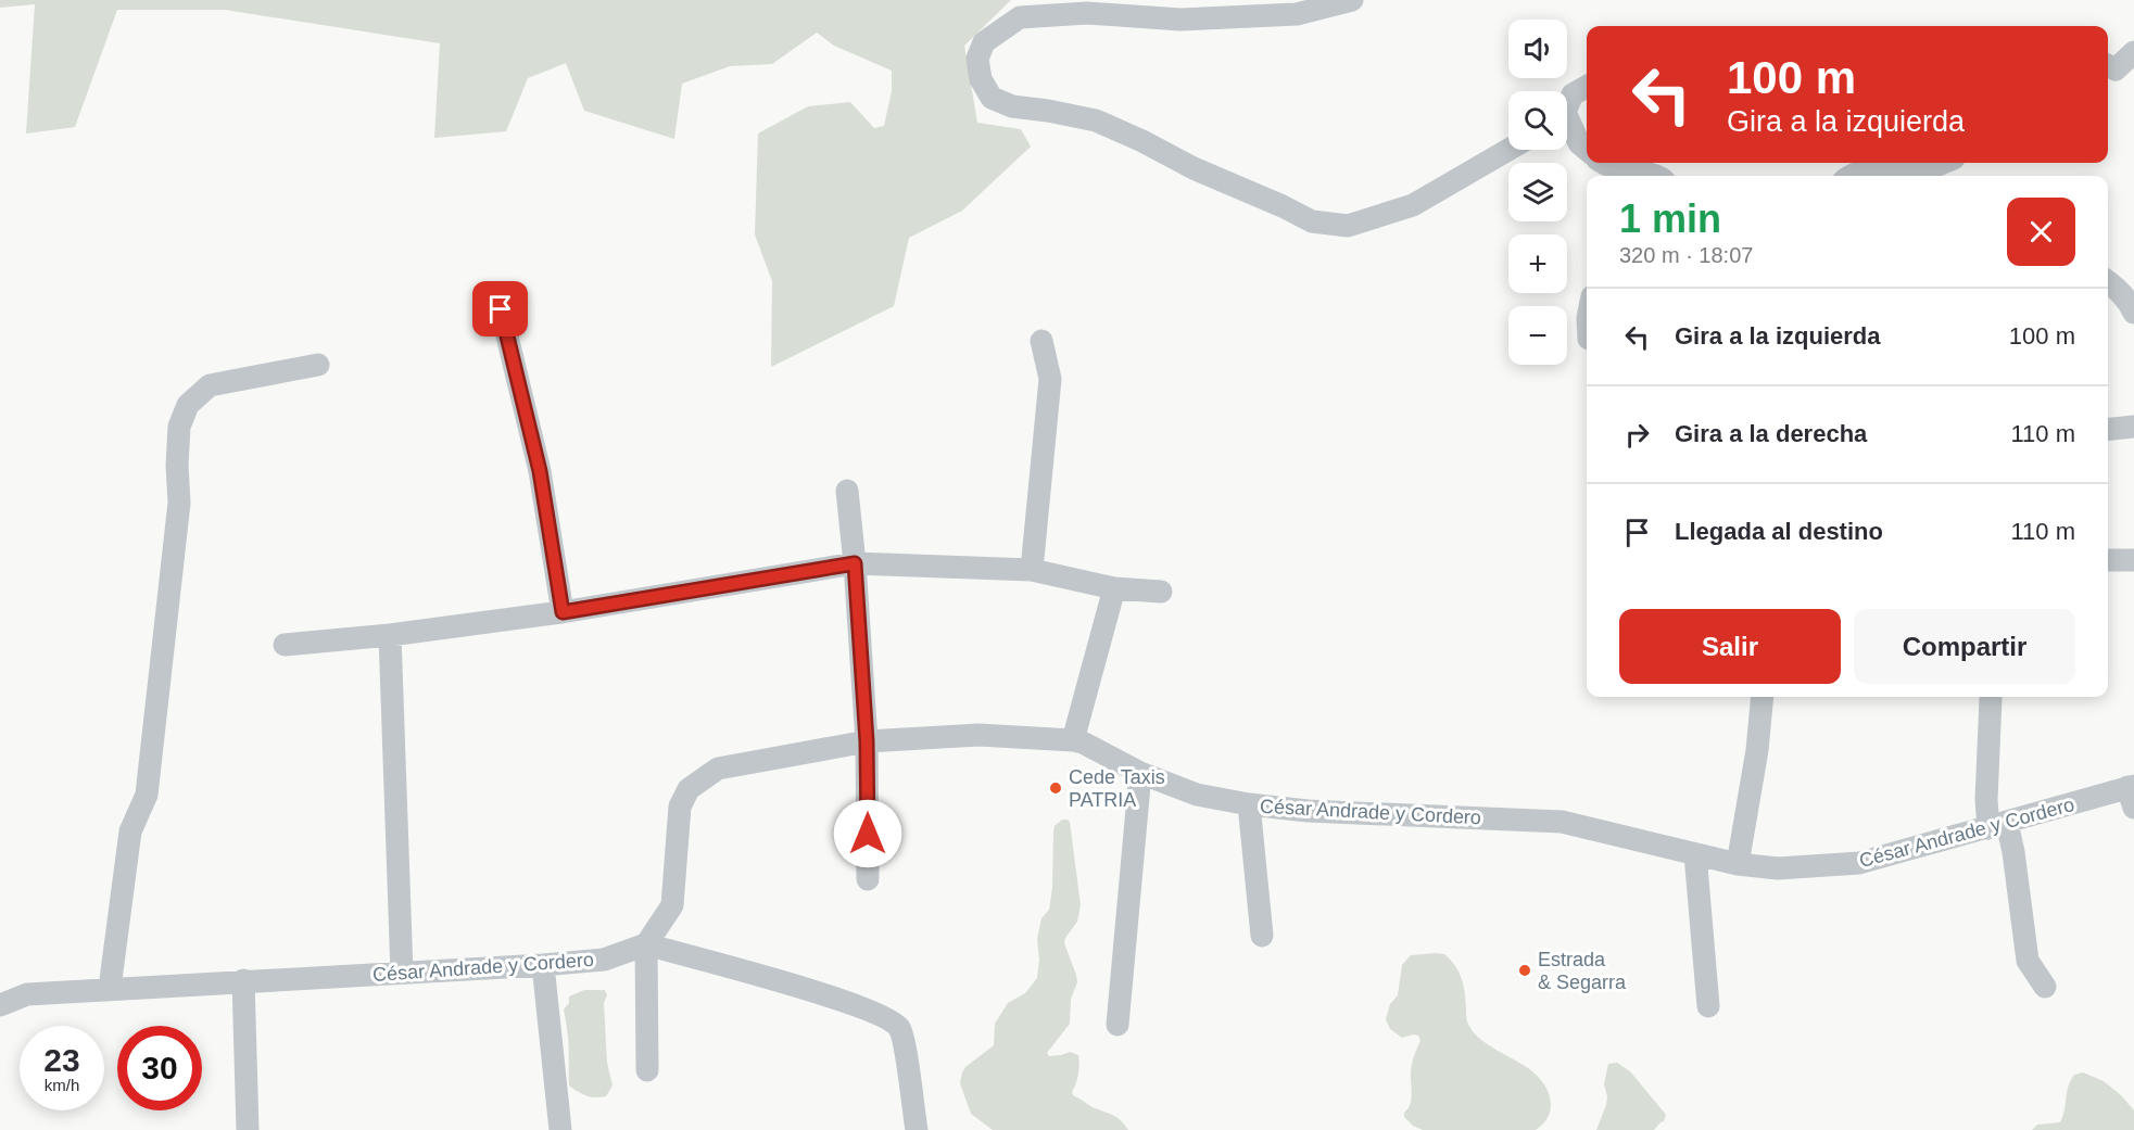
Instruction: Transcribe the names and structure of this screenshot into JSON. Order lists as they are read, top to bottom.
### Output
{
  "streets": {
    "street": ["César Andrade y Cordero"]
  },
  "places": ["Cede Taxis PATRIA", "Estrada & Segarra"],
  "page": {
    "map_buttons": ["+", "−"],
    "turn": ["100 m", "Gira a la izquierda"],
    "heading": ["1 min", "320 m · 18:07"],
    "list": [
      {
        "name": "Gira a la izquierda",
        "value": "100 m"
      },
      {
        "name": "Gira a la derecha",
        "value": "110 m"
      },
      {
        "name": "Llegada al destino",
        "value": "110 m"
      }
    ],
    "buttons": ["Salir", "Compartir"],
    "speed": "23 km/h",
    "limit": "30"
  }
}
